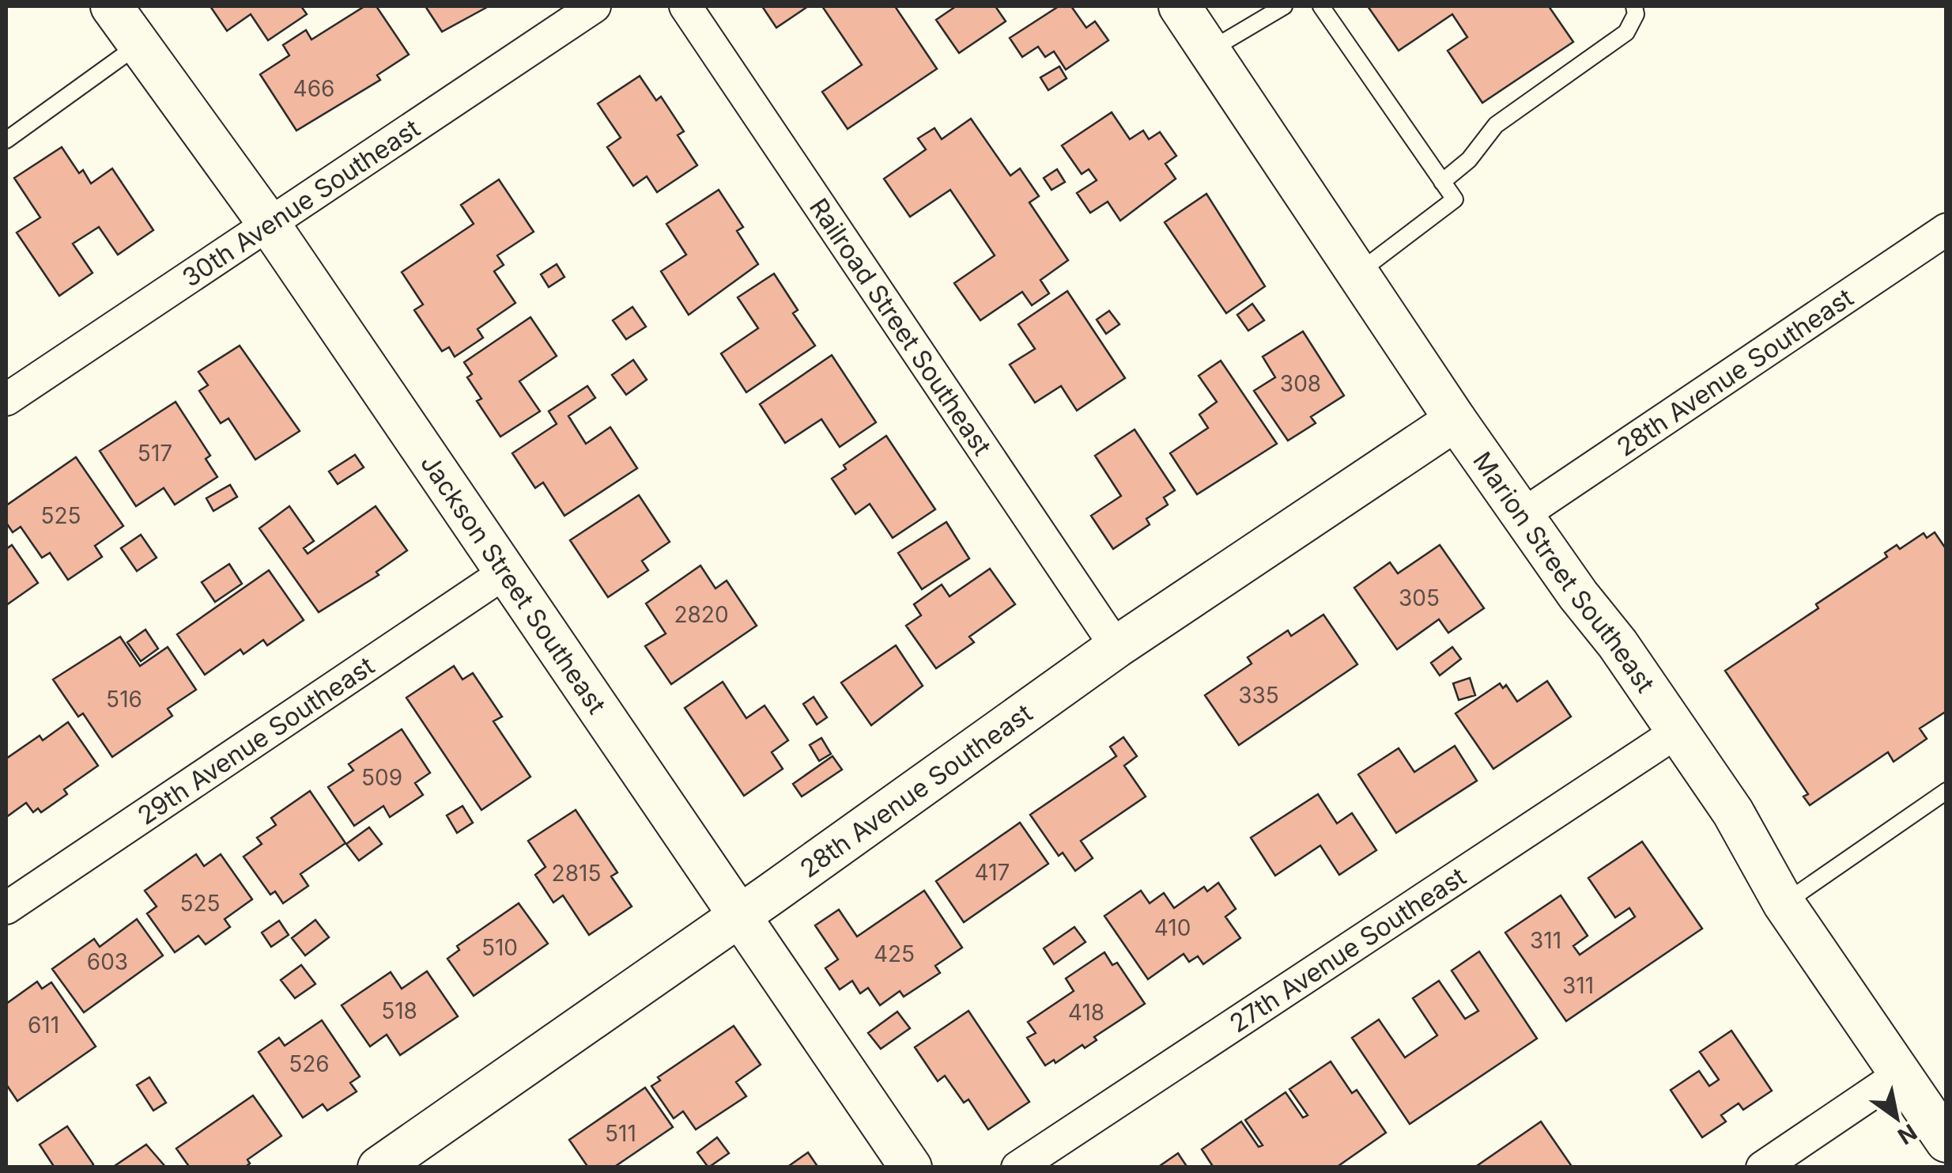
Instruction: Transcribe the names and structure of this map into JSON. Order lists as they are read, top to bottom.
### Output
{
  "streets": {
    "street": [
      "30th Avenue Southeast",
      "Railroad Street Southeast",
      "28th Avenue Southeast",
      "Marion Street Southeast",
      "Jackson Street Southeast",
      "29th Avenue Southeast",
      "27th Avenue Southeast"
    ]
  },
  "crossings": [
    ["30th Avenue Southeast", "Jackson Street Southeast"],
    ["Railroad Street Southeast", "28th Avenue Southeast"],
    ["28th Avenue Southeast", "Marion Street Southeast"],
    ["28th Avenue Southeast", "Jackson Street Southeast"],
    ["Marion Street Southeast", "27th Avenue Southeast"],
    ["Jackson Street Southeast", "29th Avenue Southeast"]
  ],
  "house_numbers": [
    "466",
    "308",
    "517",
    "525",
    "305",
    "2820",
    "335",
    "516",
    "509",
    "417",
    "2815",
    "525",
    "410",
    "311",
    "510",
    "425",
    "603",
    "311",
    "518",
    "418",
    "611",
    "526",
    "511"
  ],
  "north": "bottom right"
}
